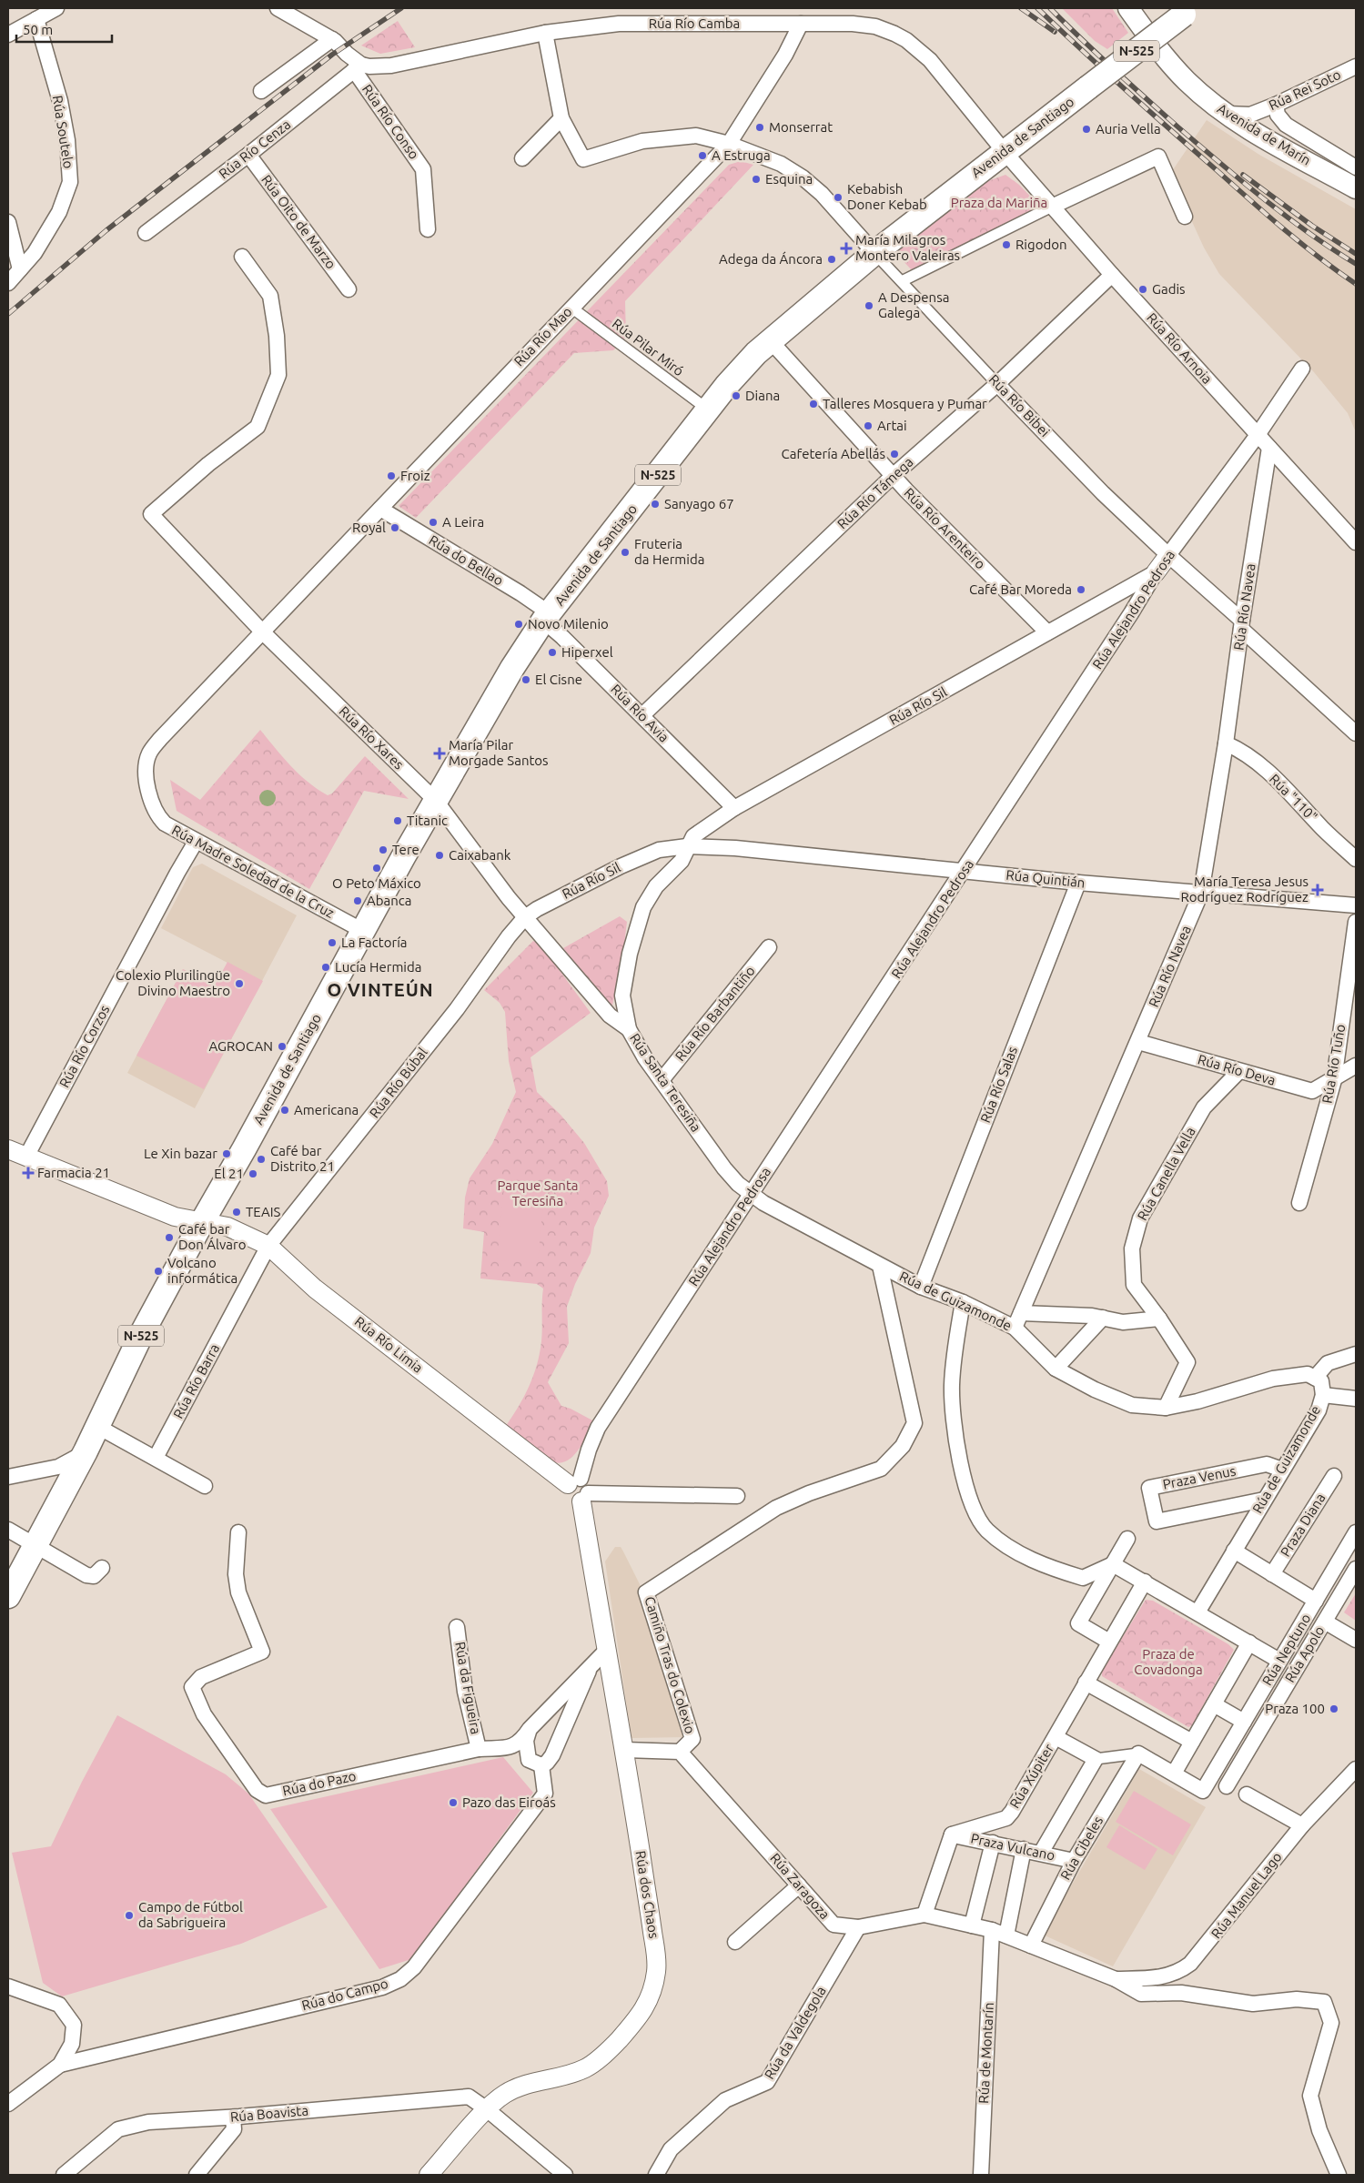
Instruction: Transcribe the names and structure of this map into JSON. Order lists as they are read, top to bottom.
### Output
{
  "streets": {
    "highway": ["N-525", "Avenida de Santiago"],
    "main road": ["Avenida de Marín"],
    "street": [
      "Rúa Río Camba",
      "Rúa Rei Soto",
      "Rúa Río Conso",
      "Rúa Soutelo",
      "Rúa Río Cenza",
      "Rúa Oito de Marzo",
      "Rúa Río Mao",
      "Rúa Pilar Miró",
      "Rúa Río Arnoia",
      "Rúa Río Bibei",
      "Rúa Río Támega",
      "Rúa Río Arenteiro",
      "Rúa do Bellao",
      "Rúa Río Navea",
      "Rúa Alejandro Pedrosa",
      "Rúa Río Sil",
      "Rúa Río Avia",
      "Rúa Río Xares",
      "Rúa \"110\"",
      "Rúa Madre Soledad de la Cruz",
      "Rúa Quintián",
      "Rúa Río Barbantiño",
      "Rúa Río Corzos",
      "Rúa Río Tuño",
      "Rúa Río Deva",
      "Rúa Río Búbal",
      "Rúa Santa Teresiña",
      "Rúa Río Salas",
      "Rúa Canella Vella",
      "Rúa de Guizamonde",
      "Rúa Río Limia",
      "Rúa Río Barra",
      "Praza Venus",
      "Praza Diana",
      "Rúa Neptuno",
      "Rúa Apolo",
      "Camiño Tras do Colexio",
      "Rúa da Figueira",
      "Rúa Xúpiter",
      "Rúa do Pazo",
      "Praza Vulcano",
      "Rúa Cibeles",
      "Rúa Zaragoza",
      "Rúa dos Chaos",
      "Rúa Manuel Lago",
      "Rúa do Campo",
      "Rúa da Valdegola",
      "Rúa de Montarín",
      "Rúa Boavista"
    ]
  },
  "crossings": [
    ["Rúa Río Camba", "Rúa Río Conso"],
    ["Rúa Río Camba", "Avenida de Santiago"],
    ["Rúa Río Camba", "Rúa Río Cenza"],
    ["Rúa Río Camba", "Rúa Río Mao"],
    ["Rúa Río Camba", "Rúa Río Arnoia"],
    ["N-525", "Avenida de Santiago"],
    ["Rúa Rei Soto", "Avenida de Marín"],
    ["Rúa Río Conso", "Rúa Río Cenza"],
    ["Avenida de Santiago", "Rúa Pilar Miró"],
    ["Avenida de Santiago", "Rúa Río Arnoia"],
    ["Avenida de Santiago", "Rúa Río Bibei"],
    ["Avenida de Santiago", "Rúa Río Arenteiro"],
    ["Avenida de Santiago", "Rúa do Bellao"],
    ["Avenida de Santiago", "Rúa Río Avia"],
    ["Avenida de Santiago", "Rúa Río Xares"],
    ["Avenida de Santiago", "Rúa Madre Soledad de la Cruz"],
    ["Avenida de Santiago", "Rúa Río Limia"],
    ["Rúa Río Cenza", "Rúa Oito de Marzo"],
    ["Rúa Río Mao", "Rúa Pilar Miró"],
    ["Rúa Río Mao", "Rúa do Bellao"],
    ["Rúa Río Mao", "Rúa Río Xares"],
    ["Rúa Río Mao", "Rúa Madre Soledad de la Cruz"],
    ["Rúa Río Arnoia", "Rúa Río Támega"],
    ["Rúa Río Arnoia", "Rúa Río Navea"],
    ["Rúa Río Arnoia", "Rúa Alejandro Pedrosa"],
    ["Rúa Río Bibei", "Rúa Río Támega"],
    ["Rúa Río Bibei", "Rúa Río Navea"],
    ["Rúa Río Bibei", "Rúa Alejandro Pedrosa"],
    ["Rúa Río Támega", "Rúa Río Arenteiro"],
    ["Rúa Río Támega", "Rúa Río Avia"],
    ["Rúa Río Arenteiro", "Rúa Río Sil"],
    ["Rúa do Bellao", "Rúa Río Avia"],
    ["Rúa Río Navea", "Rúa \"110\""],
    ["Rúa Río Navea", "Rúa Quintián"],
    ["Rúa Río Navea", "Rúa Río Deva"],
    ["Rúa Río Navea", "Rúa de Guizamonde"],
    ["Rúa Alejandro Pedrosa", "Rúa Río Sil"],
    ["Rúa Alejandro Pedrosa", "Rúa Quintián"],
    ["Rúa Alejandro Pedrosa", "Rúa Santa Teresiña"],
    ["Rúa Alejandro Pedrosa", "Rúa de Guizamonde"],
    ["Rúa Alejandro Pedrosa", "Rúa Río Limia"],
    ["Rúa Río Sil", "Rúa Río Avia"],
    ["Rúa Río Sil", "Rúa Río Xares"],
    ["Rúa Río Sil", "Rúa Quintián"],
    ["Rúa Río Sil", "Rúa Río Búbal"],
    ["Rúa Río Sil", "Rúa Santa Teresiña"],
    ["Rúa Río Xares", "Rúa Madre Soledad de la Cruz"],
    ["Rúa Río Xares", "Rúa Río Búbal"],
    ["Rúa Río Xares", "Rúa Santa Teresiña"],
    ["Rúa Madre Soledad de la Cruz", "Rúa Río Corzos"],
    ["Rúa Quintián", "Rúa Santa Teresiña"],
    ["Rúa Quintián", "Rúa Río Salas"],
    ["Rúa Río Barbantiño", "Rúa Santa Teresiña"],
    ["Rúa Río Corzos", "Rúa Río Limia"],
    ["Rúa Río Tuño", "Rúa Río Deva"],
    ["Rúa Río Deva", "Rúa Canella Vella"],
    ["Rúa Río Búbal", "Rúa Río Limia"],
    ["Rúa Río Búbal", "Rúa Río Barra"],
    ["Rúa Santa Teresiña", "Rúa de Guizamonde"],
    ["Rúa Río Salas", "Rúa de Guizamonde"],
    ["Rúa Canella Vella", "Rúa de Guizamonde"],
    ["Rúa de Guizamonde", "Praza Venus"],
    ["Rúa de Guizamonde", "Camiño Tras do Colexio"],
    ["Rúa Río Limia", "Rúa Río Barra"],
    ["Camiño Tras do Colexio", "Rúa Zaragoza"],
    ["Rúa da Figueira", "Rúa do Pazo"],
    ["Rúa Xúpiter", "Praza Vulcano"],
    ["Rúa do Pazo", "Rúa dos Chaos"],
    ["Rúa do Pazo", "Rúa do Campo"],
    ["Praza Vulcano", "Rúa Cibeles"],
    ["Rúa Cibeles", "Rúa Zaragoza"],
    ["Rúa Zaragoza", "Rúa Manuel Lago"],
    ["Rúa Zaragoza", "Rúa da Valdegola"],
    ["Rúa Zaragoza", "Rúa de Montarín"],
    ["Rúa dos Chaos", "Rúa Boavista"]
  ],
  "districts": ["O VINTEÚN"],
  "parks": ["Praza da Mariña", "Parque Santa Teresiña", "Praza de Covadonga"],
  "places": {
    "other": [
      "Monserrat",
      "Auria Vella",
      "A Estruga",
      "Esquina",
      "Kebabish Doner Kebab",
      "Rigodon",
      "Adega da Áncora",
      "Gadis",
      "A Despensa Galega",
      "Diana",
      "Talleres Mosquera y Pumar",
      "Artai",
      "Cafetería Abellás",
      "Froiz",
      "Sanyago 67",
      "A Leira",
      "Royal",
      "Fruteria da Hermida",
      "Café Bar Moreda",
      "Novo Milenio",
      "Hiperxel",
      "El Cisne",
      "Titanic",
      "Tere",
      "Caixabank",
      "O Peto Máxico",
      "Abanca",
      "La Factoría",
      "Lucía Hermida",
      "Colexio Plurilingüe Divino Maestro",
      "AGROCAN",
      "Americana",
      "Le Xin bazar",
      "Café bar Distrito 21",
      "El 21",
      "TEAIS",
      "Café bar Don Álvaro",
      "Volcano informática",
      "Praza 100",
      "Pazo das Eiroás",
      "Campo de Fútbol da Sabrigueira"
    ],
    "health": [
      "María Milagros Montero Valeiras",
      "María Pilar Morgade Santos",
      "María Teresa Jesus Rodríguez Rodríguez",
      "Farmacia 21"
    ]
  },
  "scale_bar": "50 m"
}
